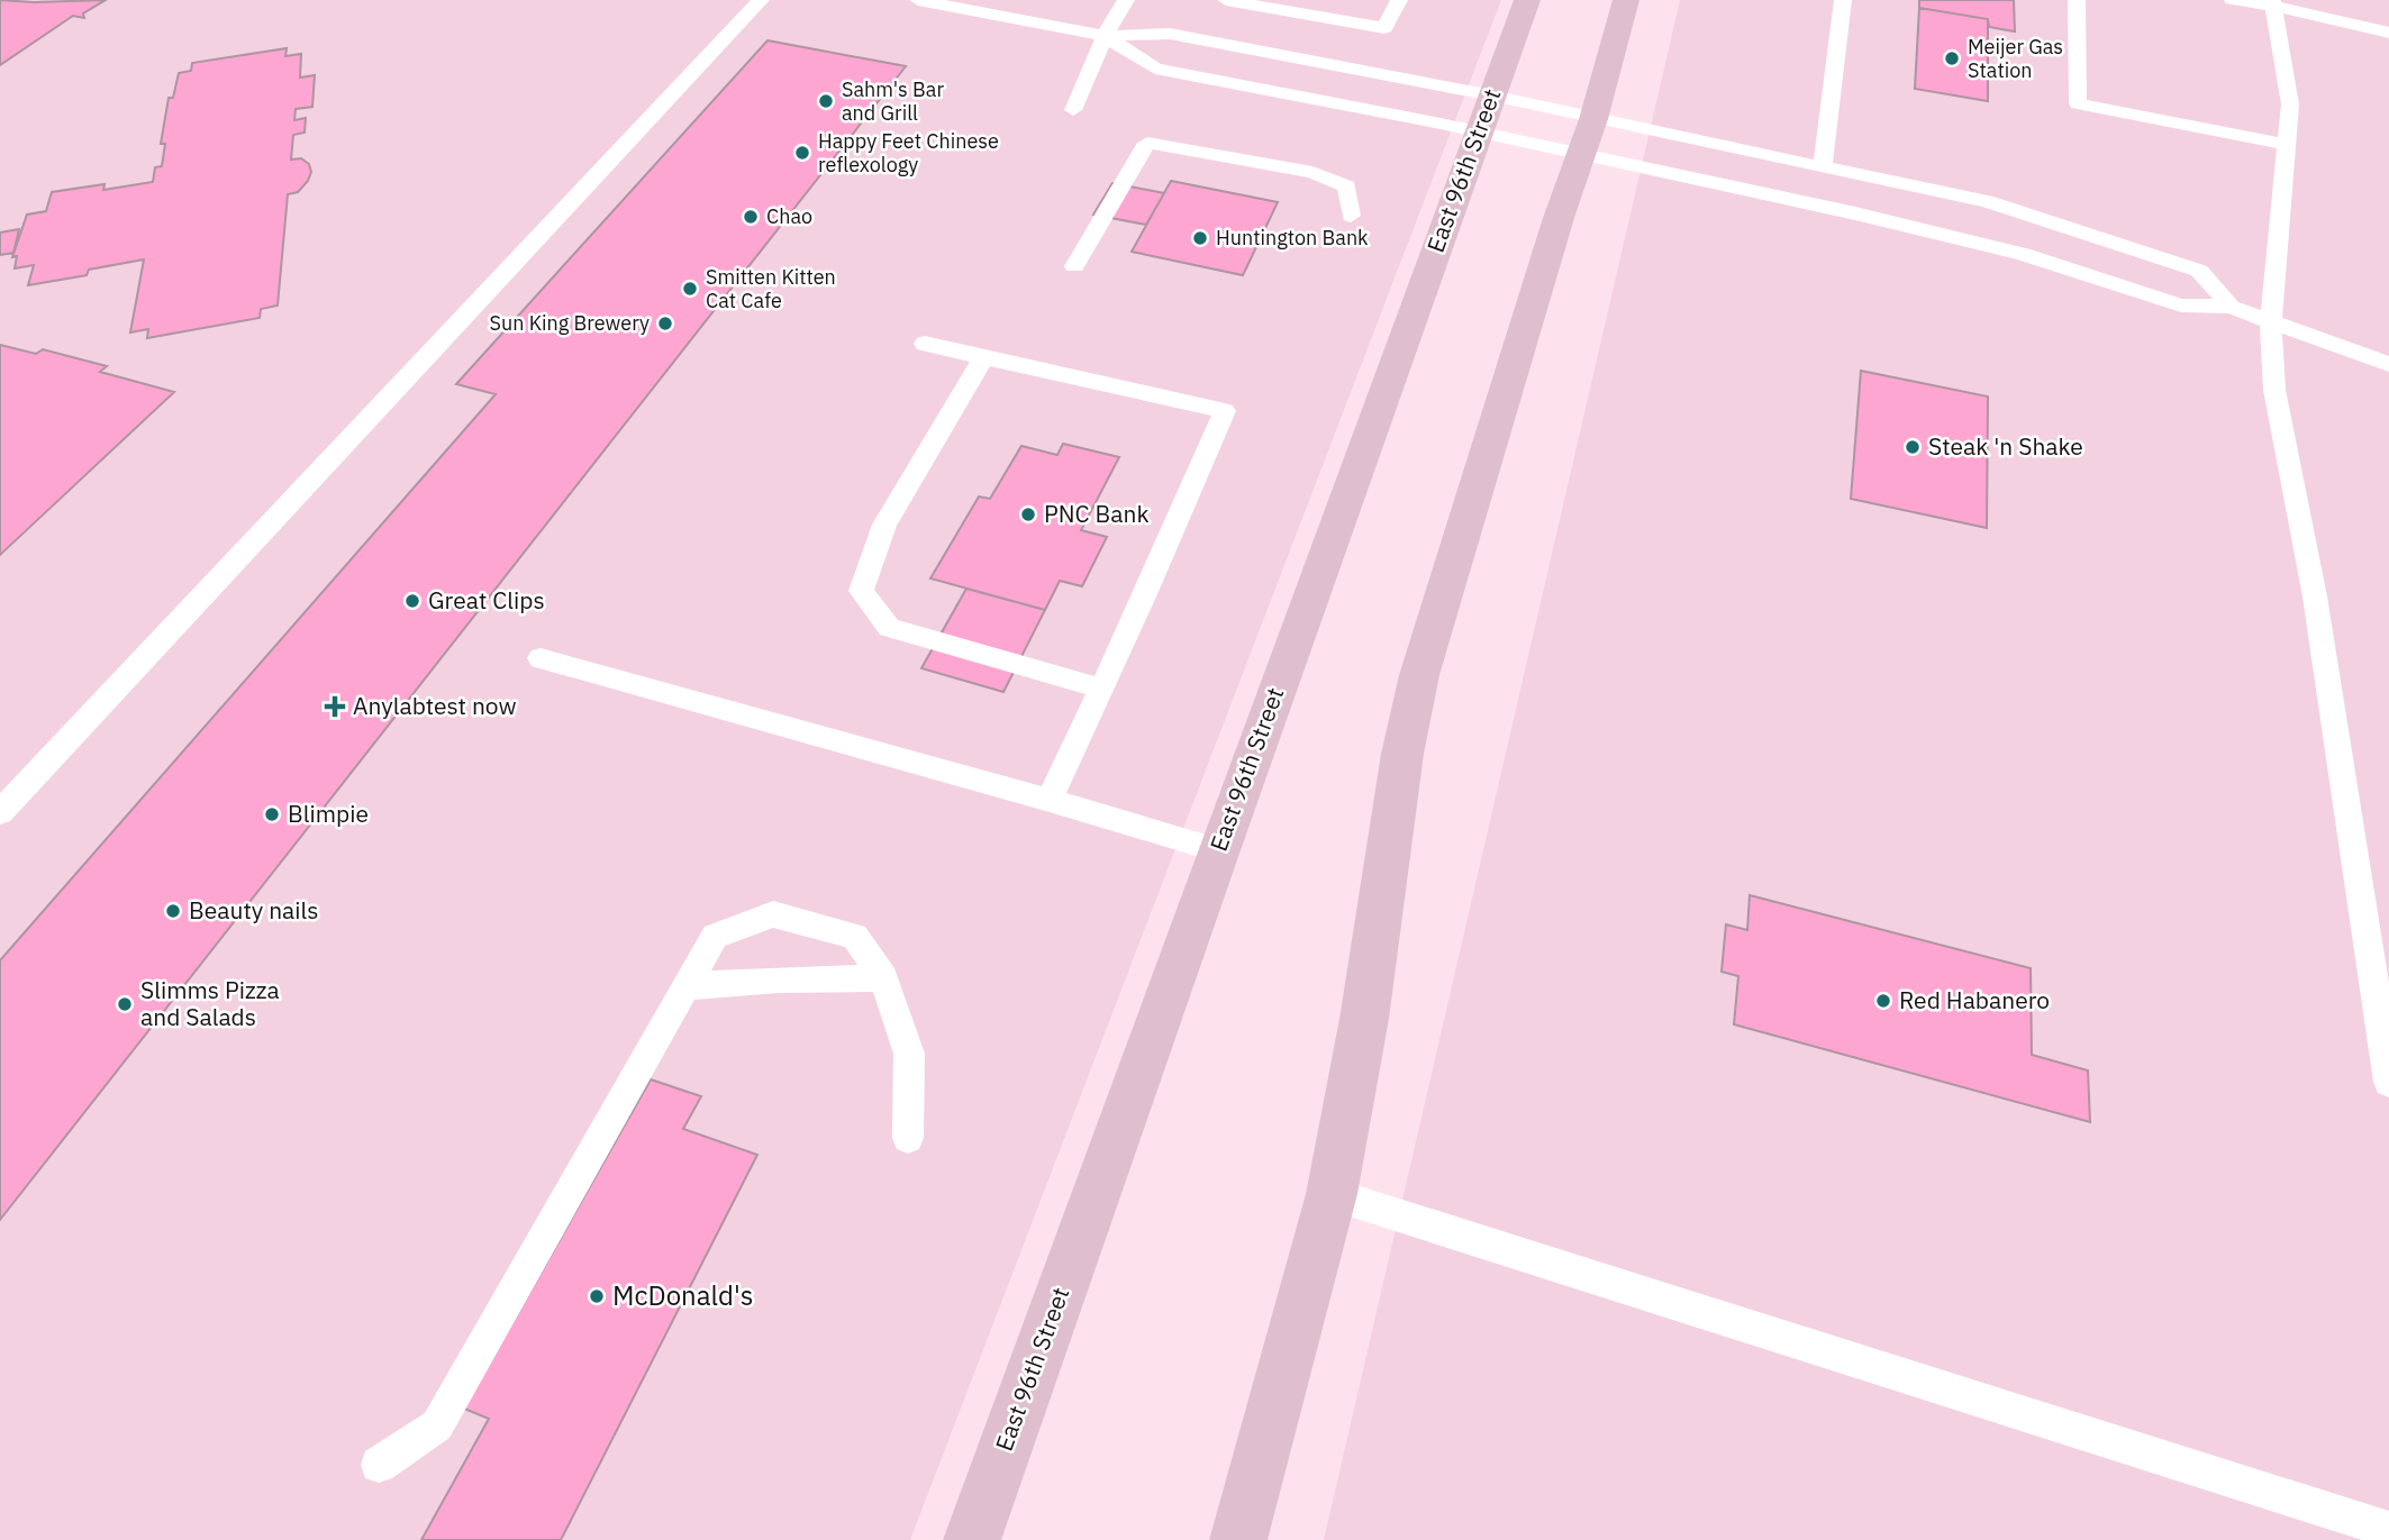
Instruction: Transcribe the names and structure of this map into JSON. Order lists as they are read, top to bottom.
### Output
{
  "streets": {
    "main road": ["East 96th Street"]
  },
  "places": {
    "other": [
      "Meijer Gas Station",
      "Sahm's Bar and Grill",
      "Happy Feet Chinese reflexology",
      "Chao",
      "Huntington Bank",
      "Smitten Kitten Cat Cafe",
      "Sun King Brewery",
      "Steak 'n Shake",
      "PNC Bank",
      "Great Clips",
      "Blimpie",
      "Beauty nails",
      "Red Habanero",
      "Slimms Pizza and Salads",
      "McDonald's"
    ],
    "health": ["Anylabtest now"]
  }
}
